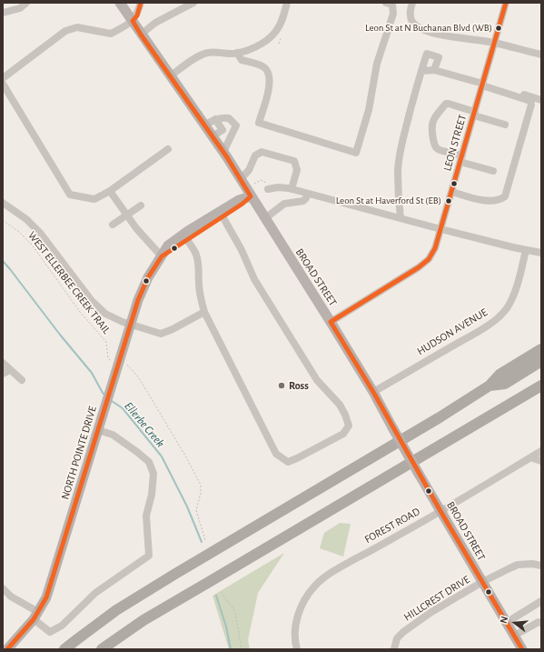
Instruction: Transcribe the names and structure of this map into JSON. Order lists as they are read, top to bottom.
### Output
{
  "streets": {
    "main road": ["BROAD STREET", "NORTH POINTE DRIVE"],
    "street": [
      "LEON STREET",
      "HUDSON AVENUE",
      "FOREST ROAD",
      "HILLCREST DRIVE"
    ],
    "path": ["WEST ELLERBEE CREEK TRAIL"]
  },
  "crossings": [
    ["LEON STREET", "BROAD STREET"],
    ["BROAD STREET", "HUDSON AVENUE"],
    ["BROAD STREET", "NORTH POINTE DRIVE"],
    ["BROAD STREET", "FOREST ROAD"],
    ["BROAD STREET", "HILLCREST DRIVE"]
  ],
  "water": ["Ellerbe Creek"],
  "places": ["Leon St at N Buchanan Blvd (WB)", "Leon St at Haverford St (EB)", "Ross"],
  "north": "left"
}
